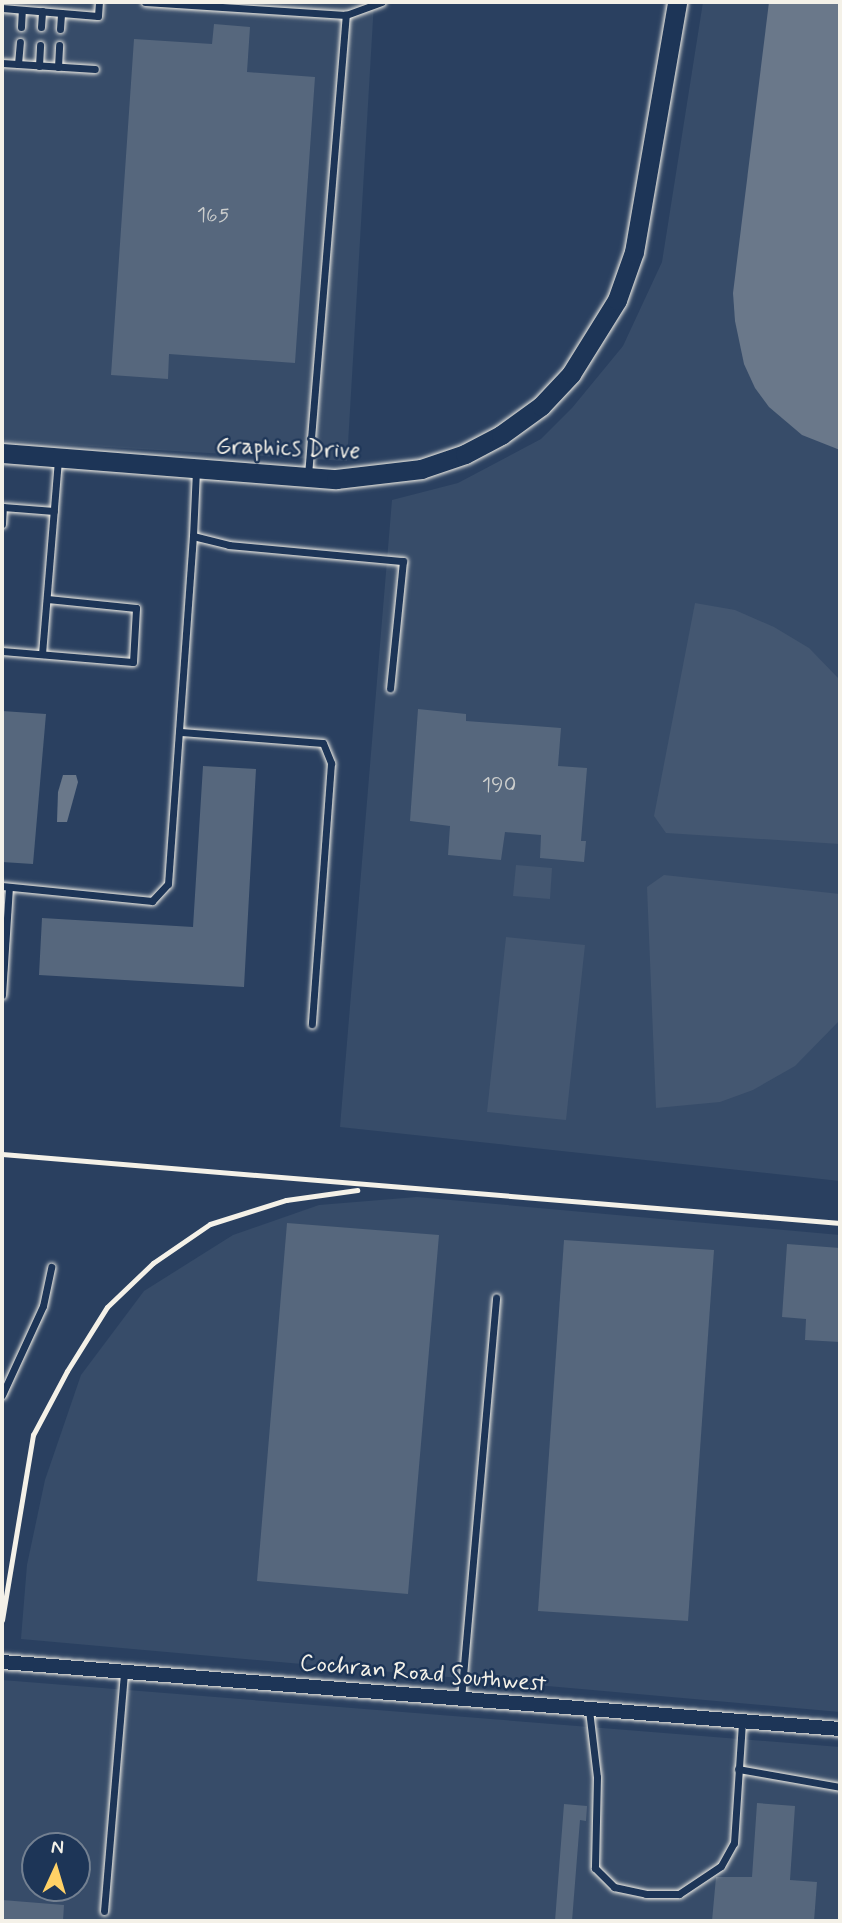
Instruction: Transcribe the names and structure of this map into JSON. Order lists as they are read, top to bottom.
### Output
{
  "streets": {
    "street": ["Graphics Drive", "Cochran Road Southwest"]
  },
  "house_numbers": ["165", "190"],
  "north": "top"
}
